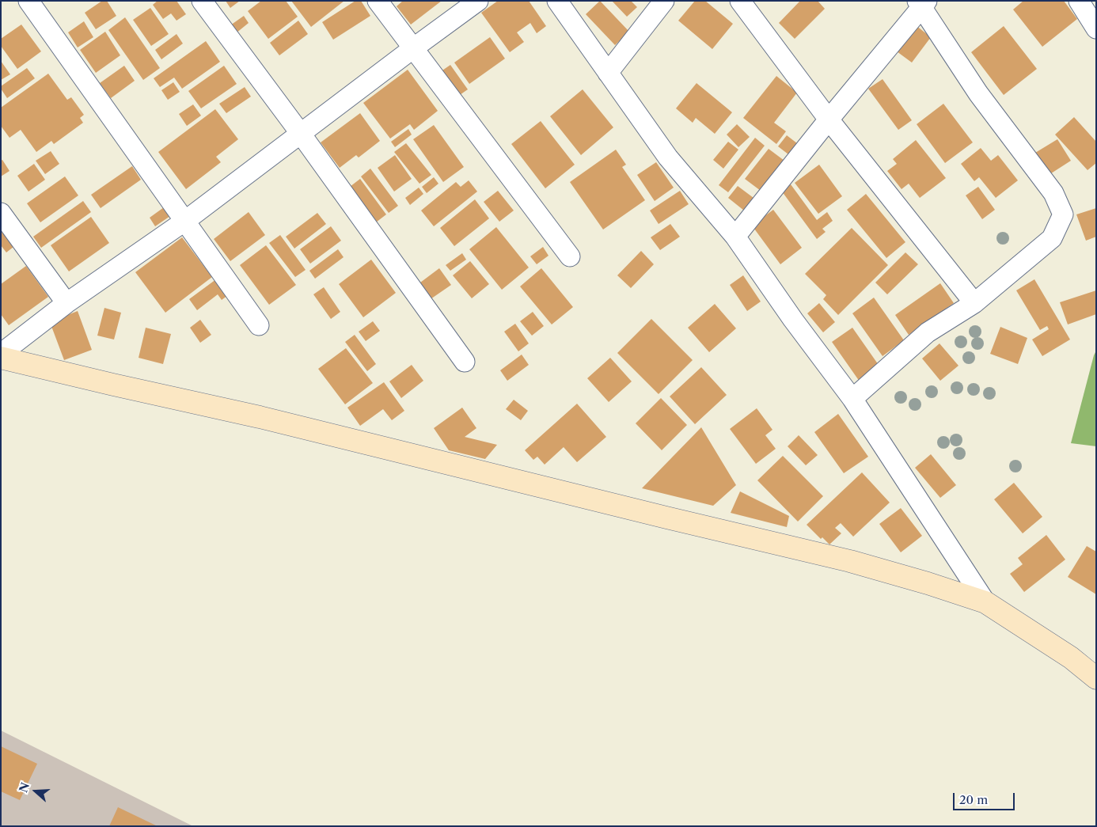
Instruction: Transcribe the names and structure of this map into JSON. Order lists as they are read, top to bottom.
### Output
{
  "scale_bar": "20 m",
  "north": "left"
}
